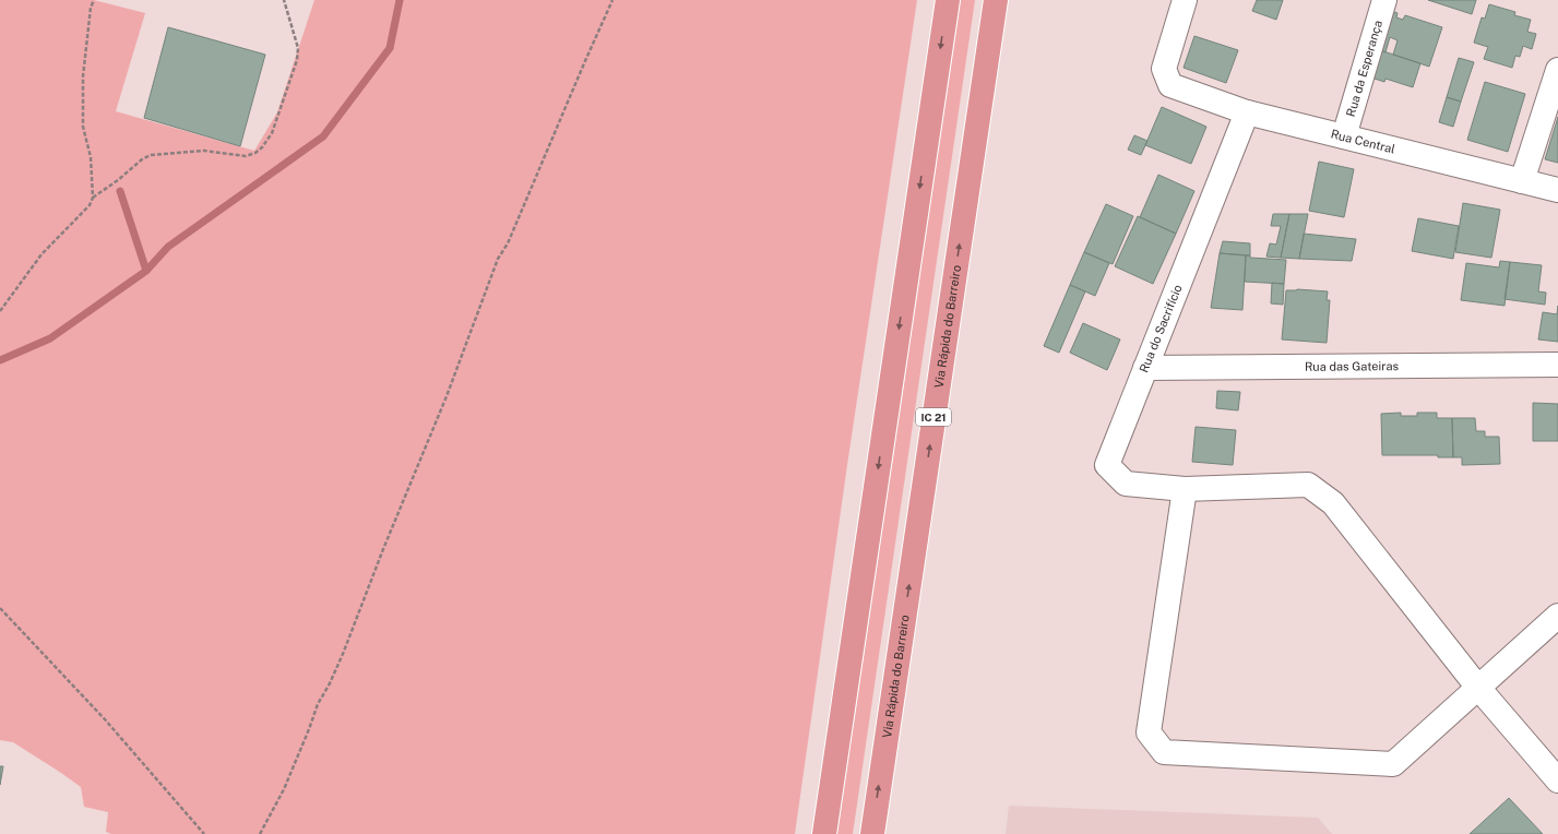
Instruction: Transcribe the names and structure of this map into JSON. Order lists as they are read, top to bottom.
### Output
{
  "streets": {
    "highway": ["Via Rápida do Barreiro", "IC 21"],
    "street": [
      "Rua da Esperança",
      "Rua Central",
      "Rua do Sacrifício",
      "Rua das Gateiras"
    ]
  },
  "crossings": [
    ["Rua da Esperança", "Rua Central"],
    ["Rua Central", "Rua do Sacrifício"],
    ["Rua do Sacrifício", "Rua das Gateiras"]
  ]
}
